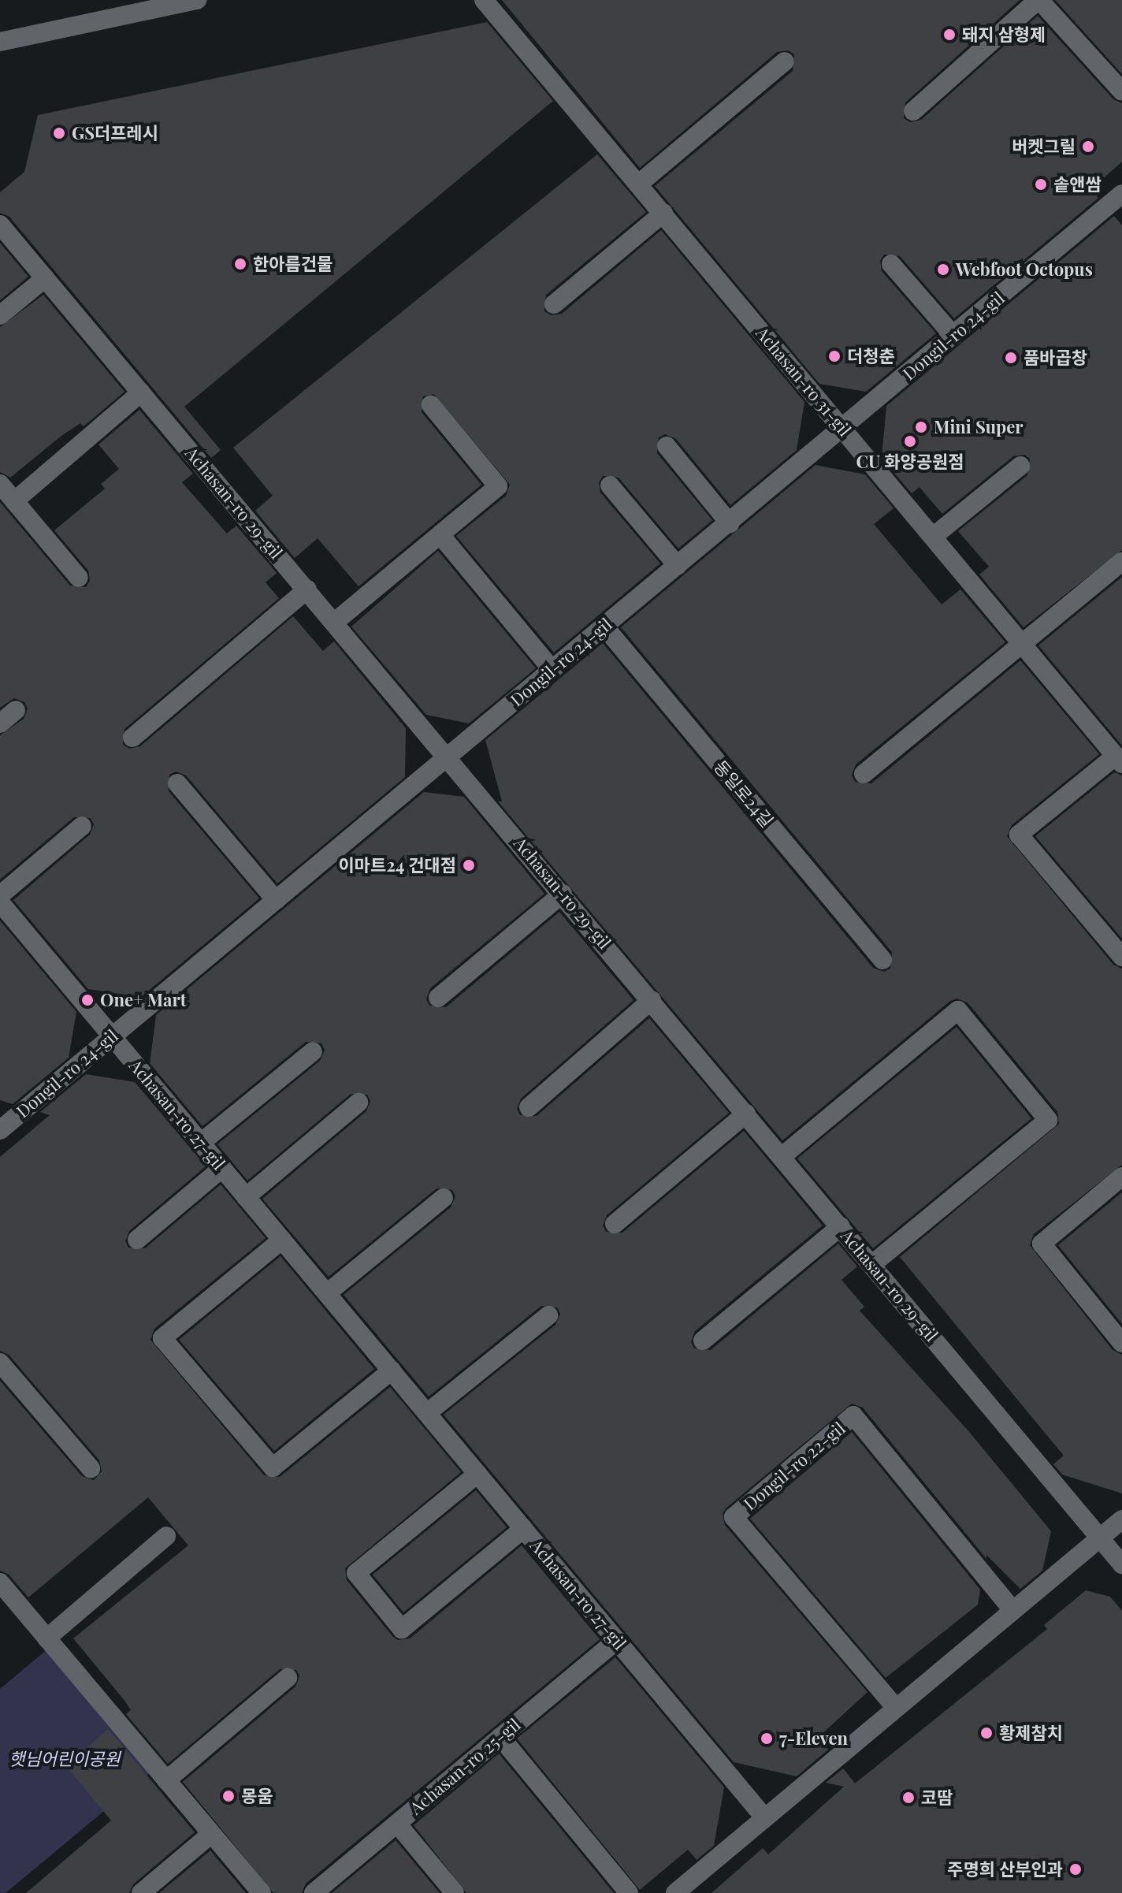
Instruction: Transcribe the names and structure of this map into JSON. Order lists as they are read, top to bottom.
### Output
{
  "streets": {
    "street": [
      "Dongil-ro 24-gil",
      "Achasan-ro 31-gil",
      "Achasan-ro 29-gil",
      "동일로24길",
      "Achasan-ro 27-gil",
      "Dongil-ro 22-gil",
      "Achasan-ro 25-gil"
    ]
  },
  "crossings": [
    ["Dongil-ro 24-gil", "Achasan-ro 31-gil"],
    ["Dongil-ro 24-gil", "Achasan-ro 29-gil"],
    ["Dongil-ro 24-gil", "동일로24길"],
    ["Dongil-ro 24-gil", "Achasan-ro 27-gil"],
    ["Achasan-ro 27-gil", "Achasan-ro 25-gil"]
  ],
  "parks": ["햇님어린이공원"],
  "places": [
    "돼지 삼형제",
    "GS더프레시",
    "버켓그릴",
    "솥앤쌈",
    "한아름건물",
    "Webfoot Octopus",
    "더청춘",
    "품바곱창",
    "Mini Super",
    "CU 화양공원점",
    "이마트24 건대점",
    "One+ Mart",
    "황제참치",
    "7-Eleven",
    "몽움",
    "코땀",
    "주명희 산부인과"
  ]
}
